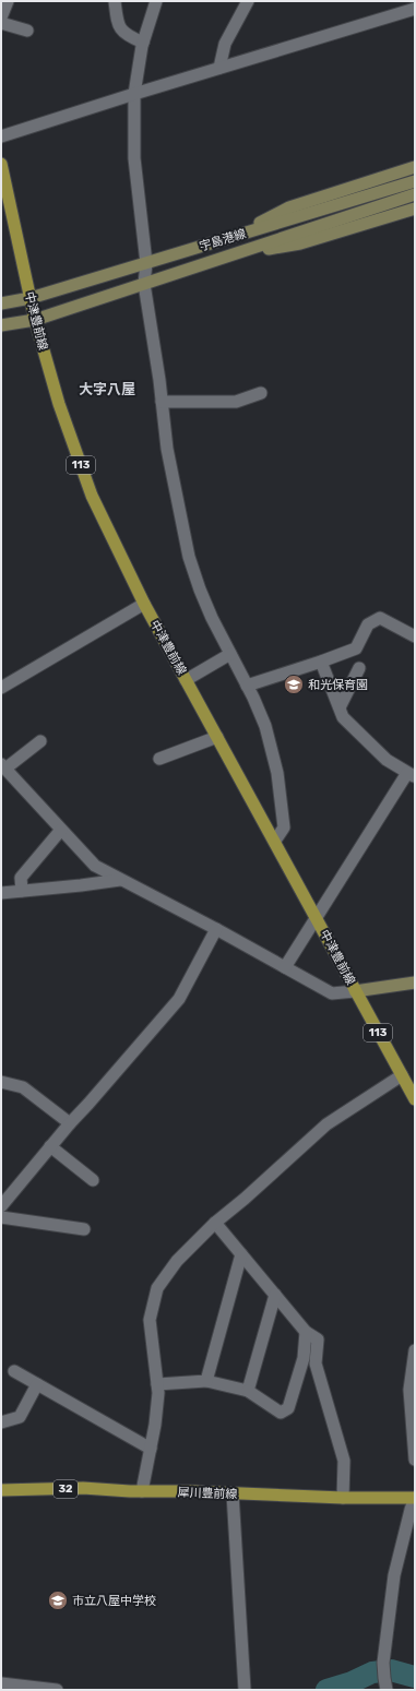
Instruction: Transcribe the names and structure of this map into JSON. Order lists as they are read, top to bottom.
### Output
{
  "streets": {
    "main road": [
      "宇島港線",
      "中津豊前線",
      "113",
      "32",
      "犀川豊前線"
    ]
  },
  "crossings": [
    ["宇島港線", "中津豊前線"]
  ],
  "districts": ["大字八屋"],
  "places": {
    "school or university": ["和光保育園", "市立八屋中学校"]
  }
}
